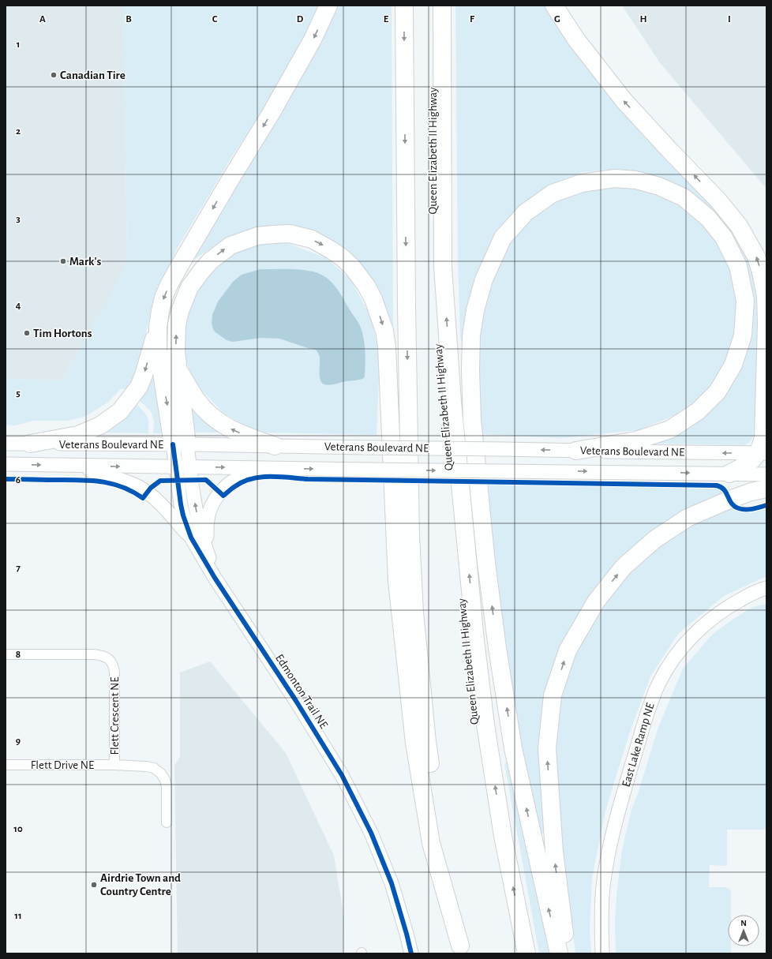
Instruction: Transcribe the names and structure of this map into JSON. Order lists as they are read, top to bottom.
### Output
{
  "streets": {
    "highway": ["Queen Elizabeth II Highway"],
    "main road": ["Veterans Boulevard NE", "Edmonton Trail NE", "East Lake Ramp NE"],
    "street": ["Flett Crescent NE", "Flett Drive NE"]
  },
  "crossings": [
    ["Veterans Boulevard NE", "Edmonton Trail NE"],
    ["Flett Crescent NE", "Flett Drive NE"]
  ],
  "places": [
    "Canadian Tire",
    "Mark's",
    "Tim Hortons",
    "Airdrie Town and Country Centre"
  ],
  "north": "top",
  "grid": {
    "columns": [
      "A",
      "B",
      "C",
      "D",
      "E",
      "F",
      "G",
      "H",
      "I"
    ],
    "rows": [
      "1",
      "2",
      "3",
      "4",
      "5",
      "6",
      "7",
      "8",
      "9",
      "10",
      "11"
    ]
  }
}
